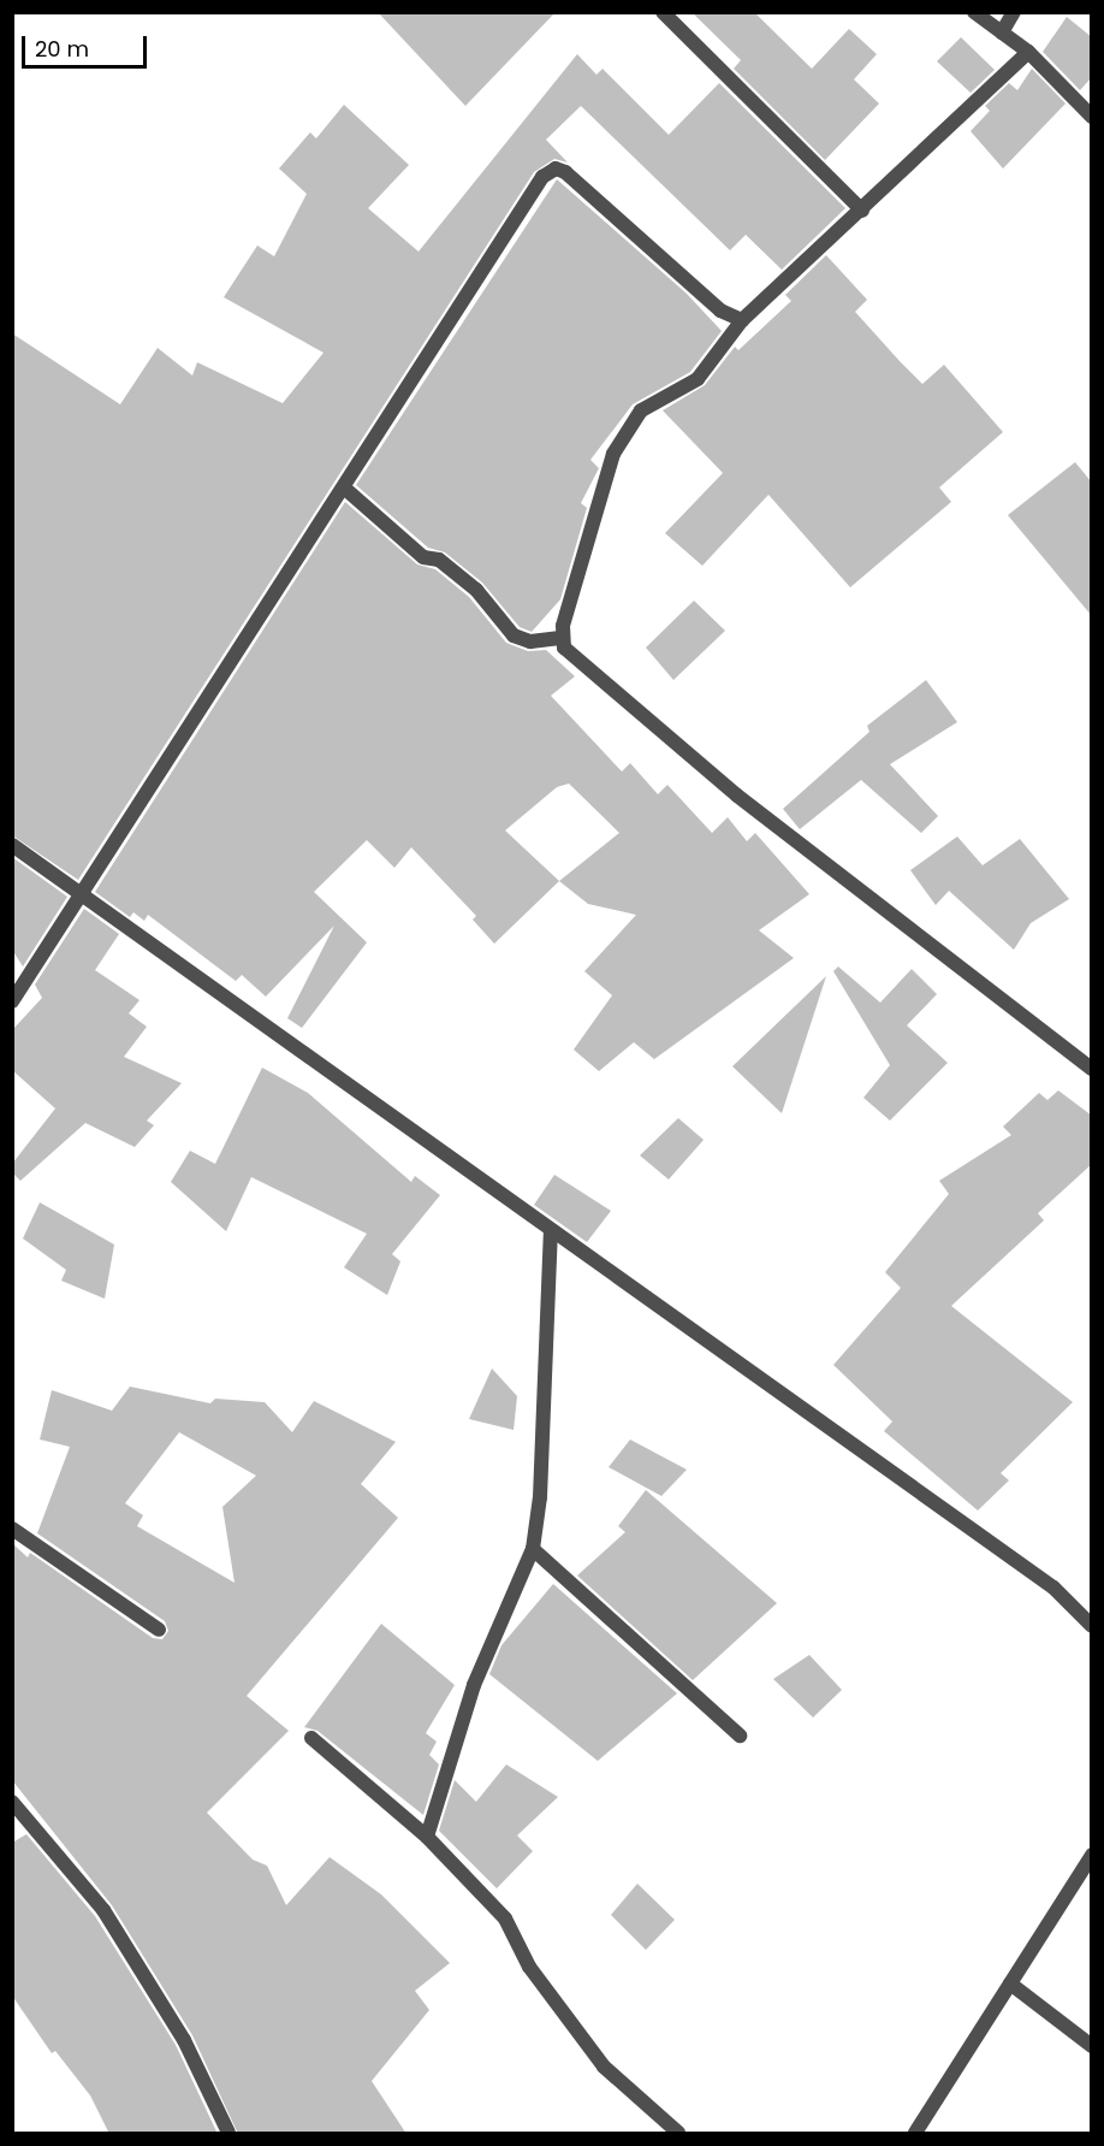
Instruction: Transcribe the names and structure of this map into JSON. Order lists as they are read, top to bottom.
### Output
{
  "scale_bar": "20 m"
}
